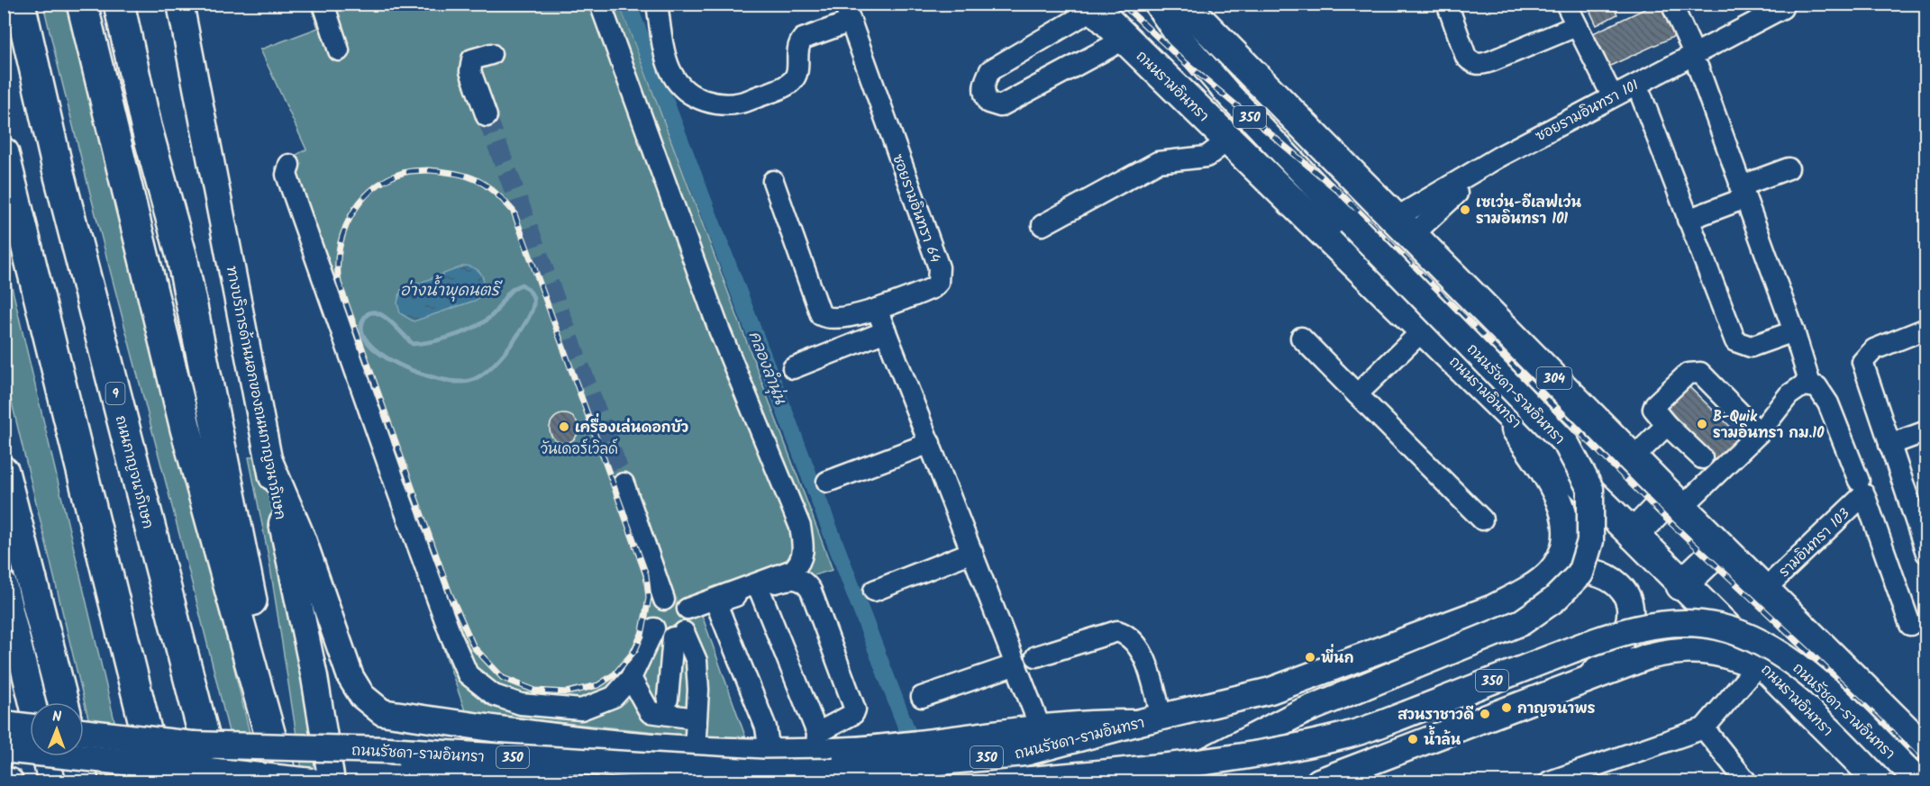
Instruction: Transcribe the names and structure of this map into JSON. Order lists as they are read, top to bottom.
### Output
{
  "streets": {
    "highway": [
      "ถนนรามอินทรา",
      "304",
      "9",
      "ถนนกาญจนาภิเษก"
    ],
    "main road": ["350", "ทางบริการด้านนอกของถนนกาญจนาภิเษก", "ถนนรัชดา-รามอินทรา"],
    "street": ["ซอยรามอินทรา 101", "ซอยรามอินทรา 64", "รามอินทรา 103"]
  },
  "crossings": [
    ["ถนนรามอินทรา", "350"],
    ["ถนนรามอินทรา", "ถนนรัชดา-รามอินทรา"],
    ["ซอยรามอินทรา 101", "304"],
    ["ซอยรามอินทรา 64", "ถนนรัชดา-รามอินทรา"],
    ["304", "รามอินทรา 103"]
  ],
  "water": ["อ่างน้ำพุดนตรี", "คลองลำนุ่น"],
  "parks": ["วันเดอร์เวิลด์"],
  "places": [
    "เซเว่น-อีเลฟเว่น รามอินทรา 101",
    "B-Quik รามอินทรา กม.10",
    "เครื่องเล่นดอกบัว",
    "พี่นก",
    "กาญจนาพร",
    "สวนราชาวดี",
    "น้ำล้น"
  ],
  "north": "top"
}
